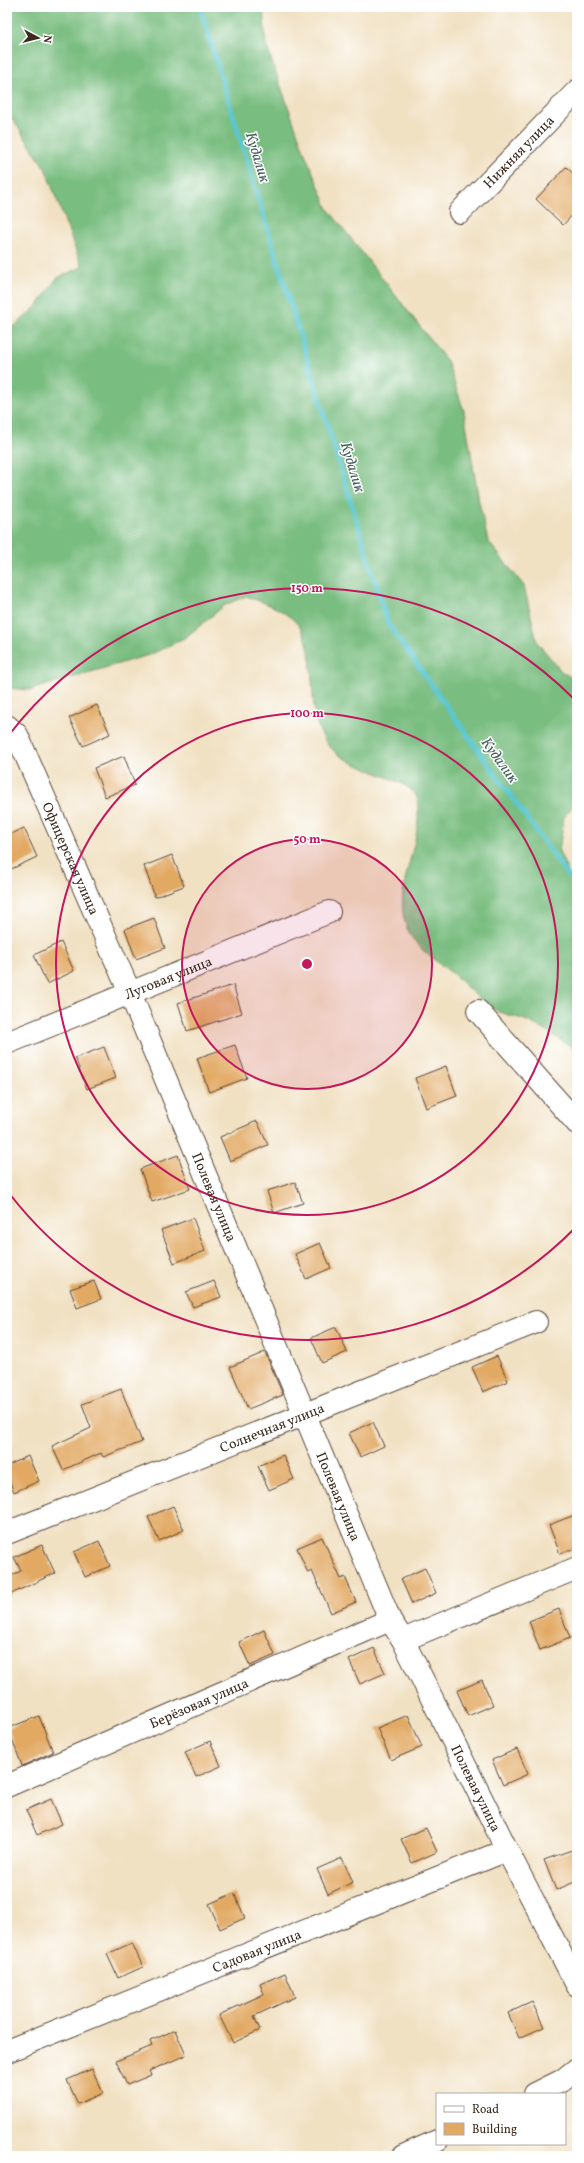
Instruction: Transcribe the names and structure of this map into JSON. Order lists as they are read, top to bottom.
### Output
{
  "streets": {
    "street": [
      "Нижняя улица",
      "Офицерская улица",
      "Луговая улица",
      "Полевая улица",
      "Солнечная улица",
      "Берёзовая улица",
      "Садовая улица"
    ]
  },
  "crossings": [
    ["Офицерская улица", "Луговая улица"],
    ["Офицерская улица", "Полевая улица"],
    ["Луговая улица", "Полевая улица"],
    ["Полевая улица", "Солнечная улица"],
    ["Полевая улица", "Берёзовая улица"],
    ["Полевая улица", "Садовая улица"]
  ],
  "water": ["Кудалик"],
  "legend": ["Road", "Building"],
  "north": "right",
  "rings": ["150 m", "100 m", "50 m"]
}
